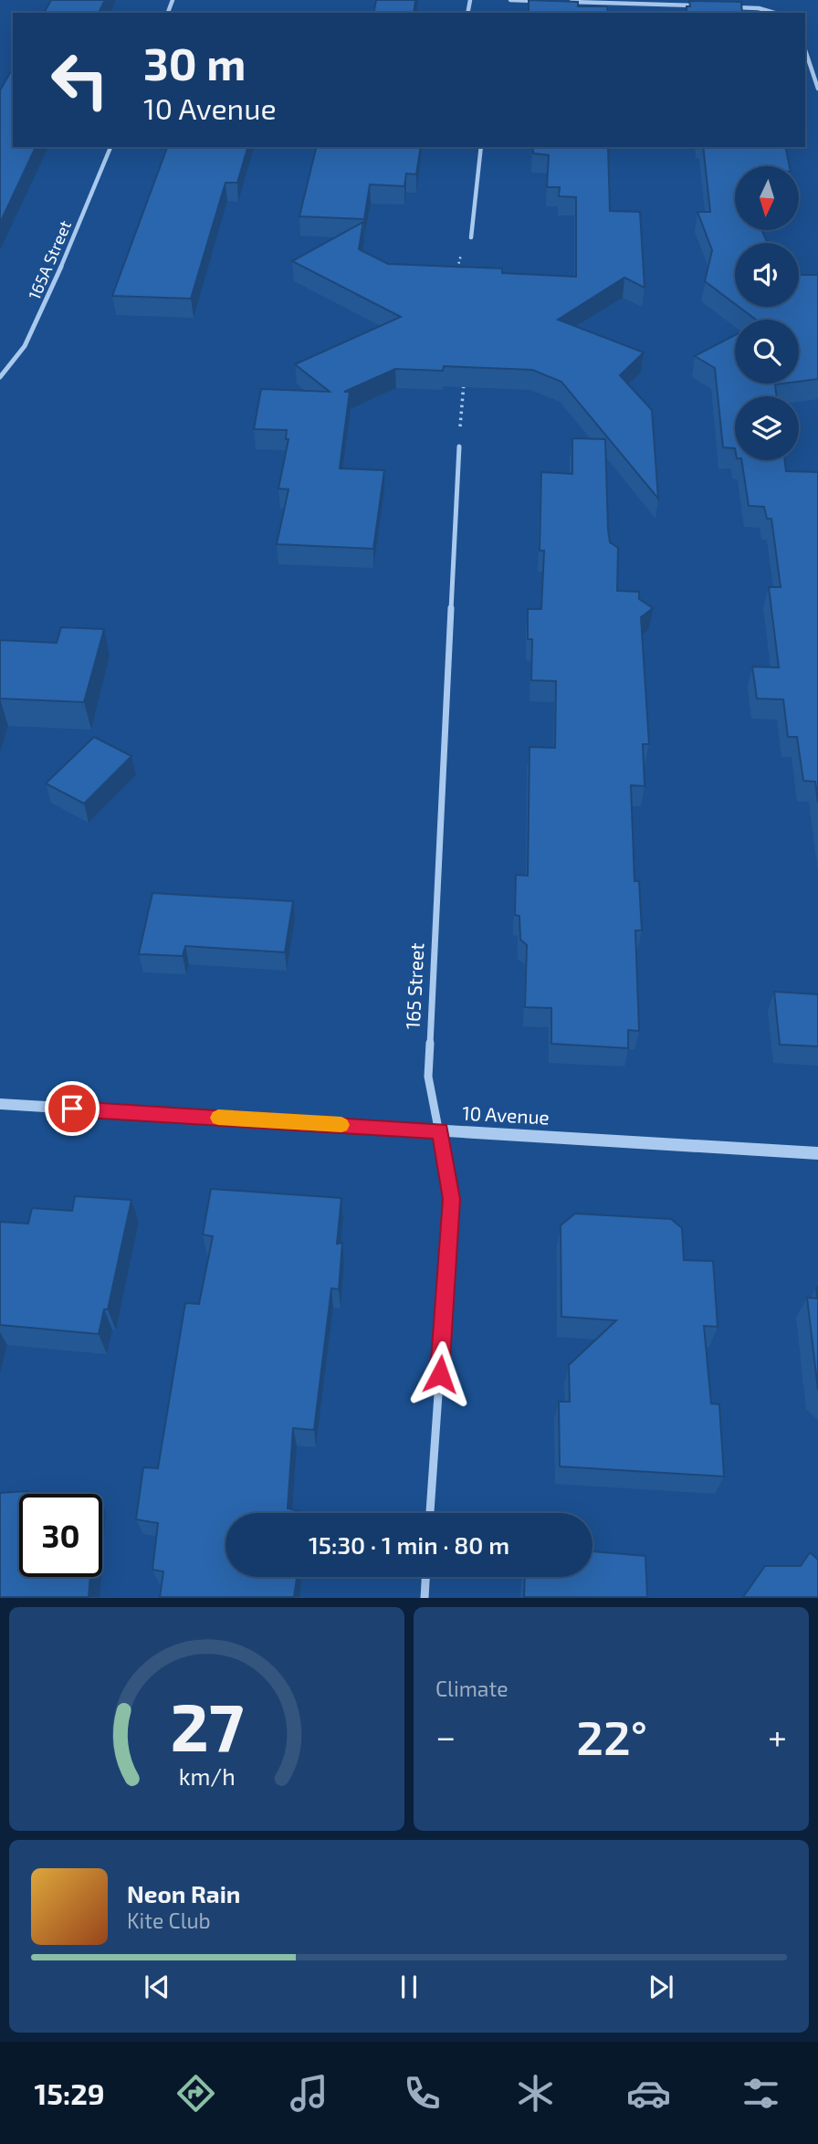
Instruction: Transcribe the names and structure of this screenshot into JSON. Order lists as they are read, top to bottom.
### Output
{
  "streets": {
    "street": ["165A Street", "165 Street", "10 Avenue"]
  },
  "crossings": [
    ["165 Street", "10 Avenue"]
  ],
  "north": "bottom",
  "page": {
    "turn": ["30 m", "10 Avenue"],
    "limit": "30",
    "trip": "15:30 · 1 min · 80 m",
    "tile": "Climate",
    "heat": ["−", "22°", "+"],
    "song": ["Neon Rain", "Kite Club"],
    "tabs": "15:29",
    "gauge": ["27", "km/h"]
  }
}
